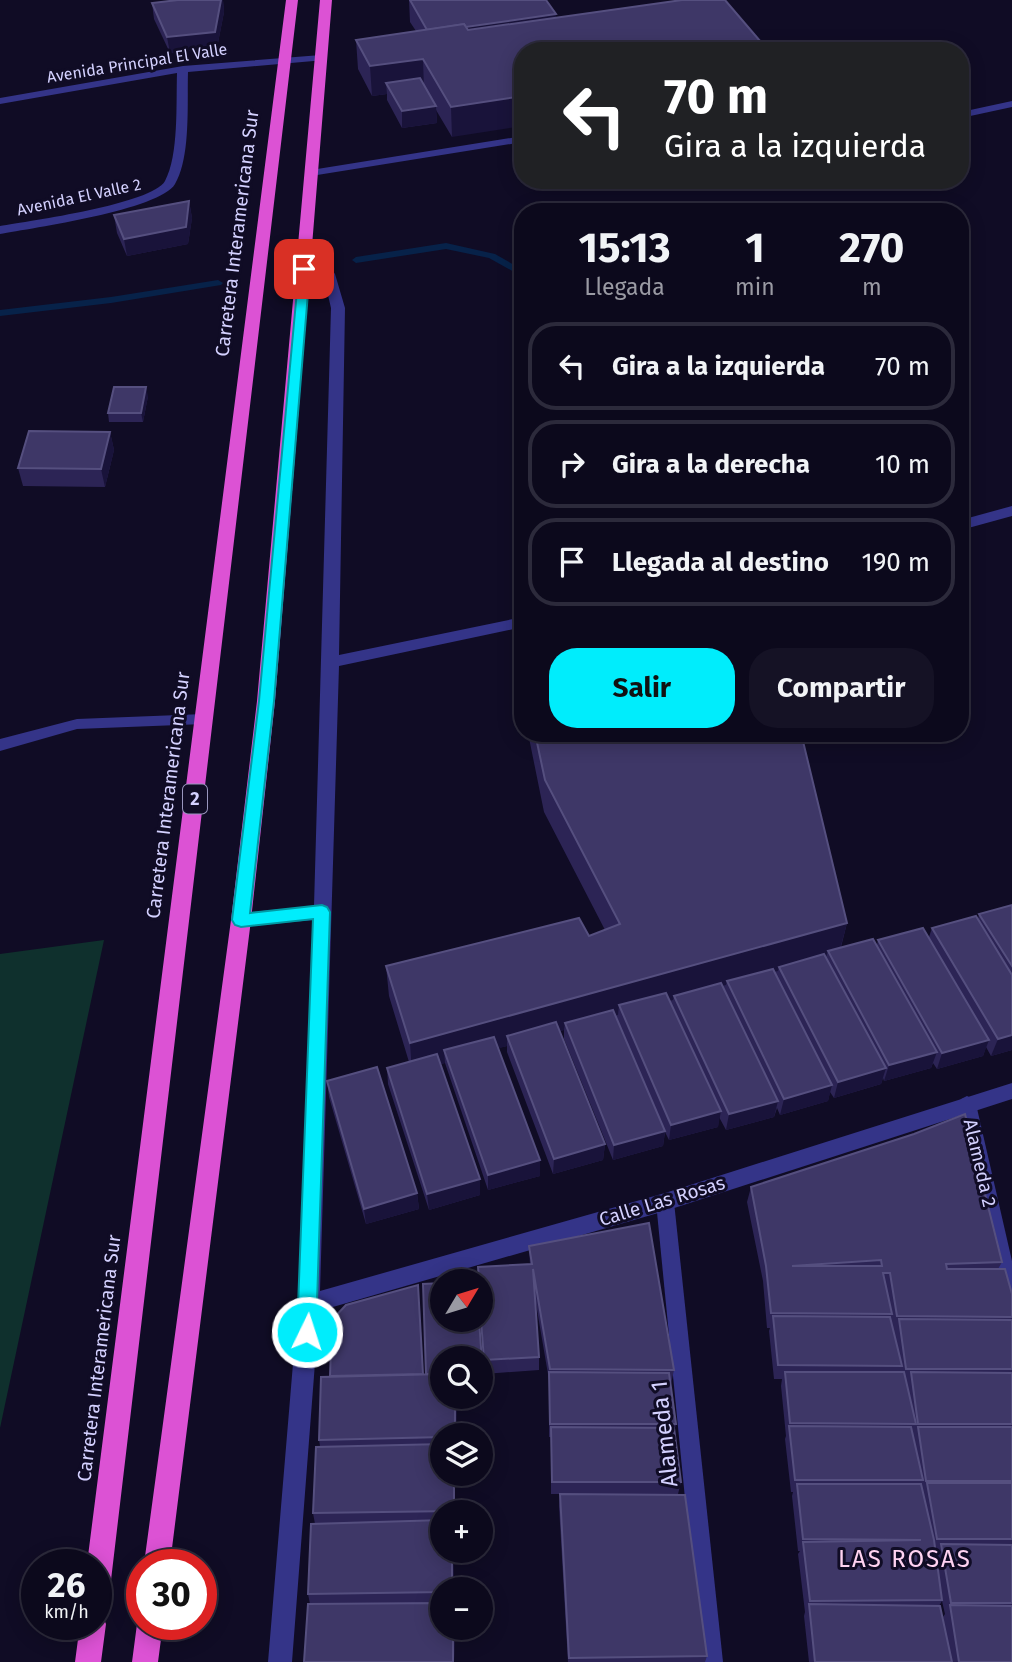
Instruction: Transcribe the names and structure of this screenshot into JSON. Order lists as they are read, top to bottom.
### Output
{
  "streets": {
    "highway": ["Carretera Interamericana Sur", "2"],
    "street": ["Avenida Principal El Valle", "Avenida El Valle 2", "Calle Las Rosas"],
    "lane": ["Alameda 2", "Alameda 1"]
  },
  "crossings": [
    ["Avenida Principal El Valle", "Avenida El Valle 2"],
    ["Avenida Principal El Valle", "Carretera Interamericana Sur"],
    ["Alameda 2", "Calle Las Rosas"],
    ["Calle Las Rosas", "Alameda 1"]
  ],
  "districts": ["LAS ROSAS"],
  "north": "top right",
  "page": {
    "turn": ["70 m", "Gira a la izquierda"],
    "eta": [
      "15:13",
      "Llegada",
      "1",
      "min",
      "270",
      "m"
    ],
    "list": [
      {
        "name": "Gira a la izquierda",
        "value": "70 m"
      },
      {
        "name": "Gira a la derecha",
        "value": "10 m"
      },
      {
        "name": "Llegada al destino",
        "value": "190 m"
      }
    ],
    "buttons": ["Salir", "Compartir"],
    "map_buttons": ["+", "−"],
    "speed": "26 km/h",
    "limit": "30"
  }
}
